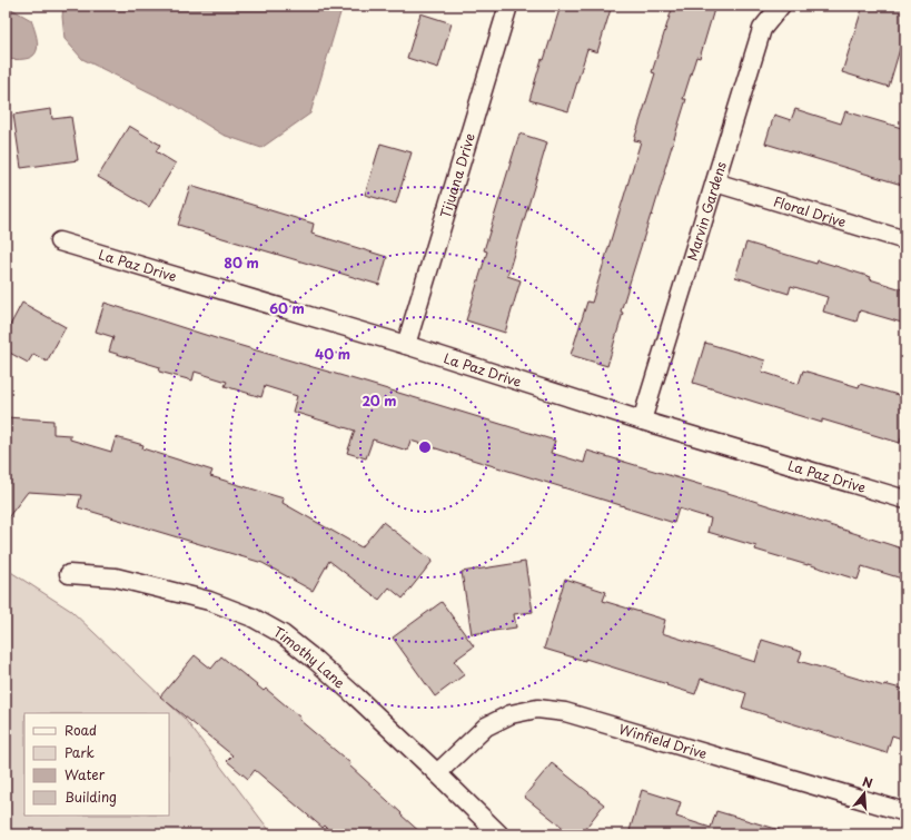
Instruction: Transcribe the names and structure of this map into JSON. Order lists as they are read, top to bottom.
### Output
{
  "streets": {
    "street": [
      "Tijuana Drive",
      "Marvin Gardens",
      "Floral Drive",
      "La Paz Drive",
      "Timothy Lane",
      "Winfield Drive"
    ]
  },
  "crossings": [
    ["Tijuana Drive", "La Paz Drive"],
    ["Marvin Gardens", "Floral Drive"],
    ["Marvin Gardens", "La Paz Drive"],
    ["Timothy Lane", "Winfield Drive"]
  ],
  "legend": [
    "Road",
    "Park",
    "Water",
    "Building"
  ],
  "north": "top",
  "rings": [
    "80 m",
    "60 m",
    "40 m",
    "20 m"
  ]
}
